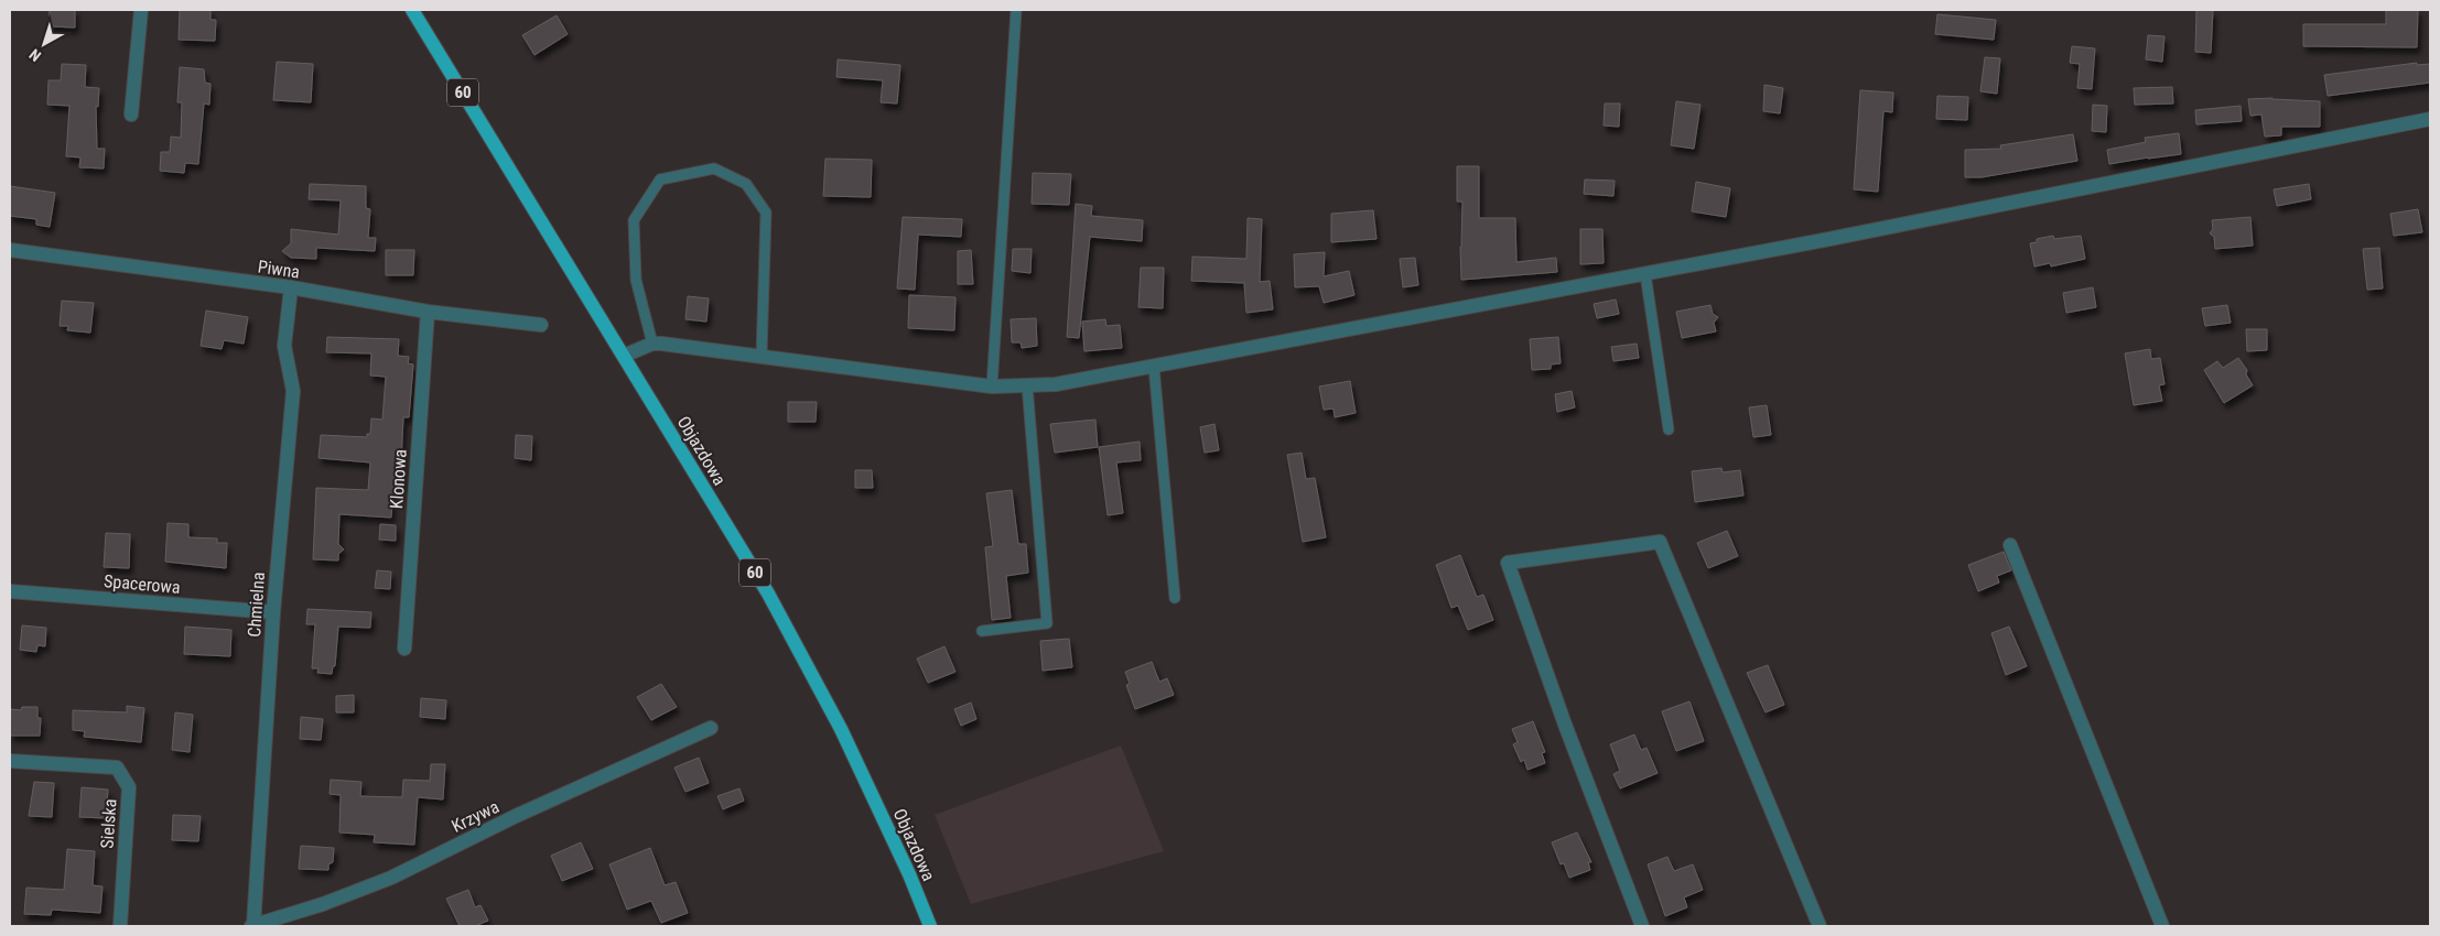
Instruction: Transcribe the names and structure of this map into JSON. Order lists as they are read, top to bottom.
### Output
{
  "streets": {
    "main road": ["60", "Objazdowa"],
    "street": [
      "Piwna",
      "Klonowa",
      "Spacerowa",
      "Chmielna",
      "Krzywa",
      "Sielska"
    ]
  },
  "crossings": [
    ["Piwna", "Klonowa"],
    ["Piwna", "Chmielna"],
    ["Spacerowa", "Chmielna"],
    ["Chmielna", "Krzywa"]
  ],
  "north": "bottom left"
}
